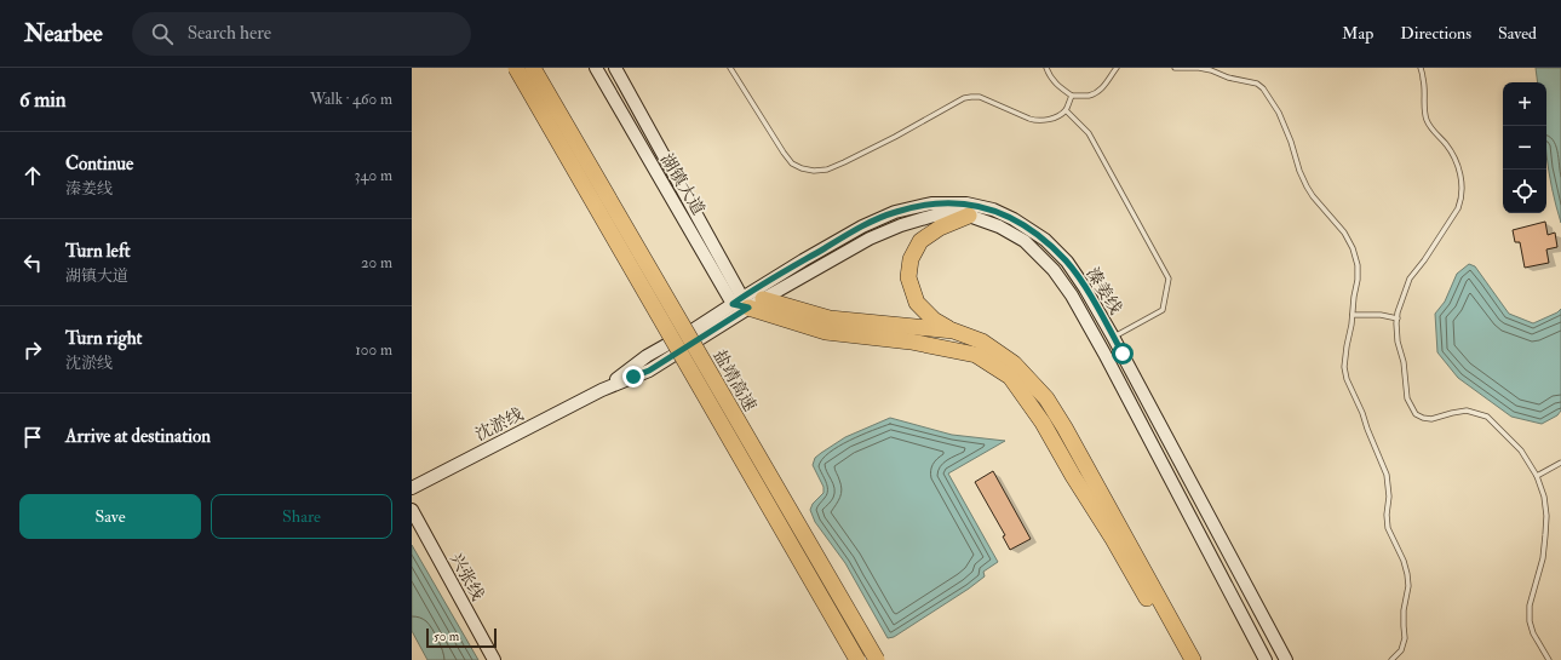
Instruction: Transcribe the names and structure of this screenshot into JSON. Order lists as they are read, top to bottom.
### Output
{
  "streets": {
    "highway": ["盐靖高速"],
    "main road": [
      "湖镇大道",
      "溱姜线",
      "沈淤线",
      "兴张线"
    ]
  },
  "crossings": [
    ["湖镇大道", "溱姜线"],
    ["湖镇大道", "沈淤线"],
    ["溱姜线", "沈淤线"]
  ],
  "scale_bar": "50 m",
  "page": {
    "header": "Nearbee",
    "search": "Search here",
    "nav": ["Map", "Directions", "Saved"],
    "heading": ["6 min", "Walk · 460 m"],
    "map_buttons": ["+", "−"],
    "list": [
      ["Continue", "溱姜线", "340 m"],
      ["Turn left", "湖镇大道", "20 m"],
      ["Turn right", "沈淤线", "100 m"],
      "Arrive at destination"
    ],
    "buttons": ["Save", "Share"],
    "scale": "50 m"
  }
}
